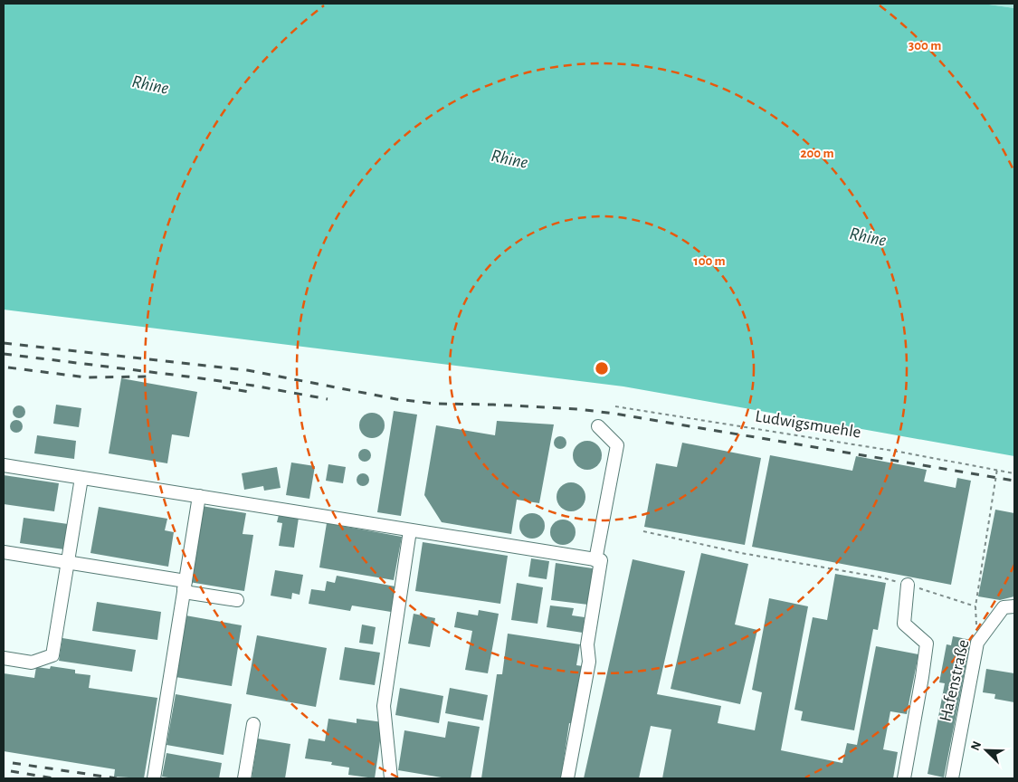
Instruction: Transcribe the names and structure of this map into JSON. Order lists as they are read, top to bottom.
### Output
{
  "streets": {
    "street": ["Hafenstraße"],
    "path": ["Ludwigsmuehle"]
  },
  "water": ["Rhine"],
  "north": "top left",
  "rings": ["300 m", "200 m", "100 m"]
}
